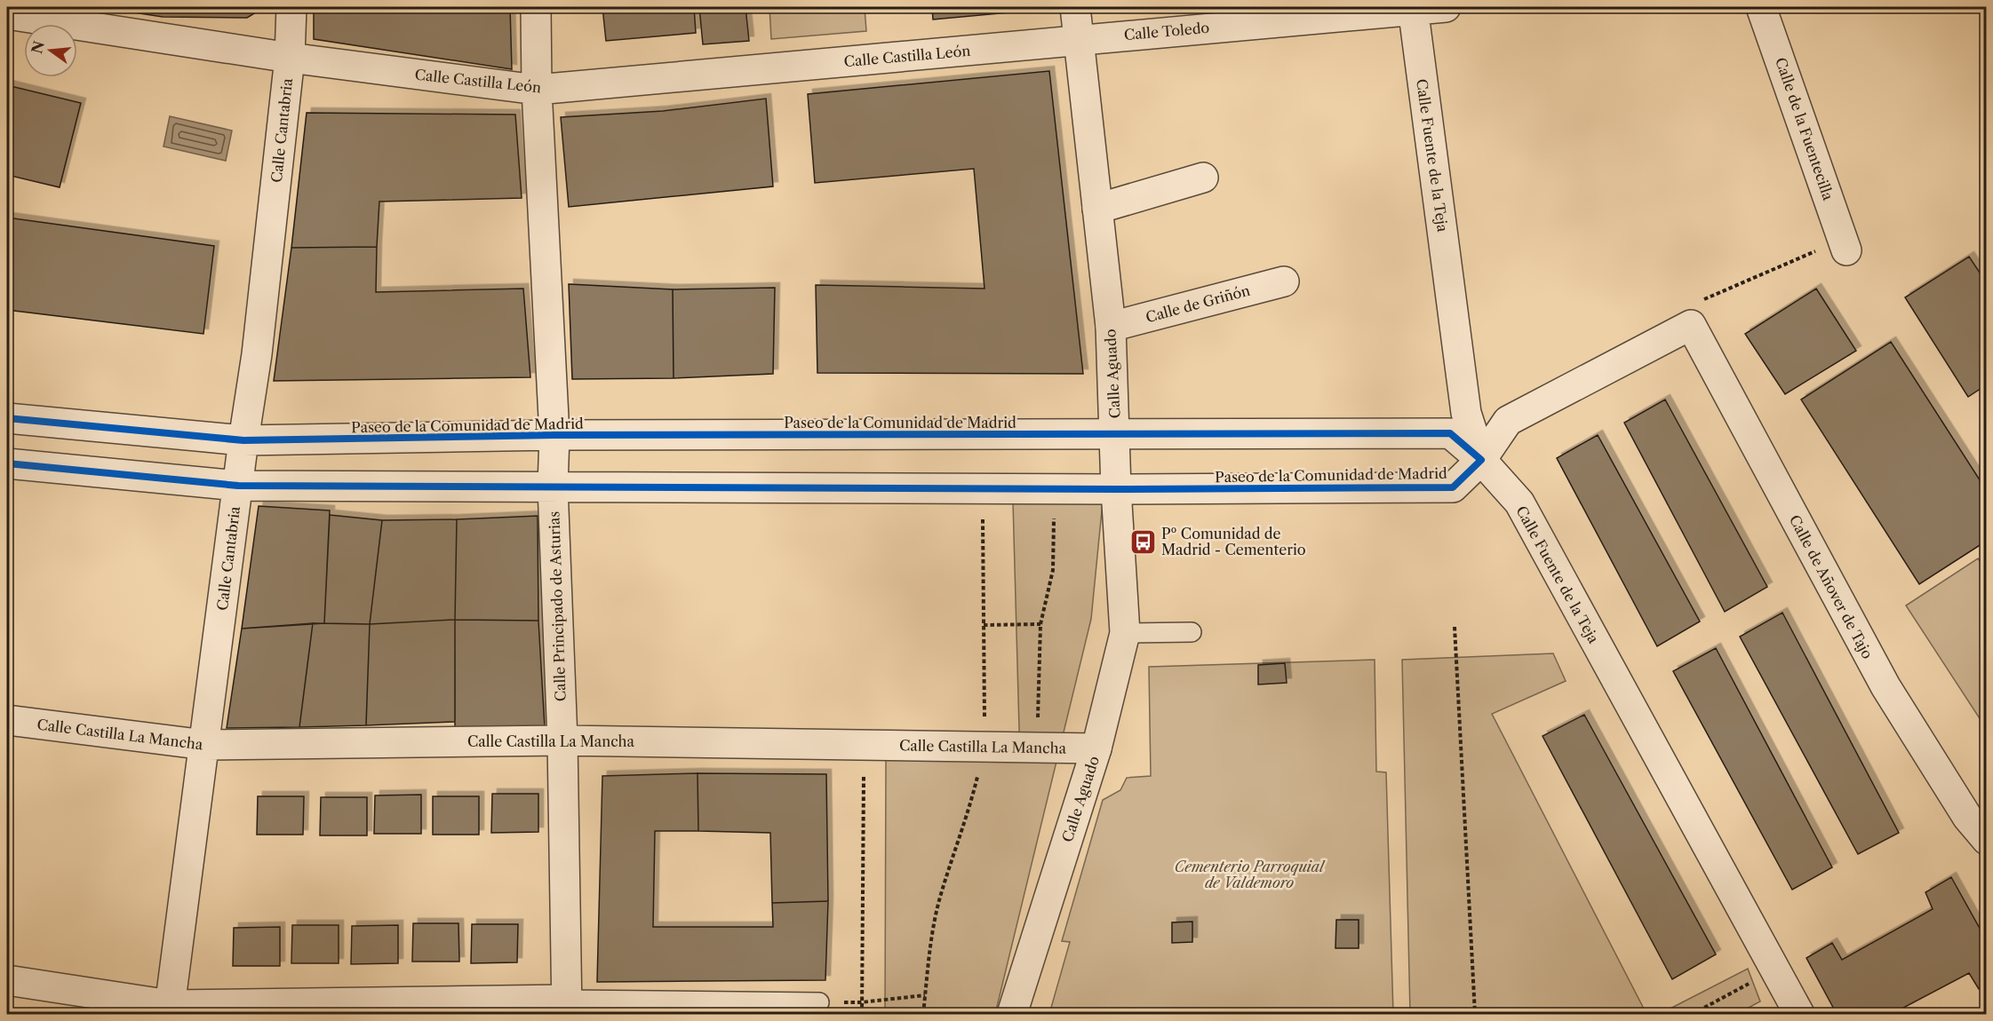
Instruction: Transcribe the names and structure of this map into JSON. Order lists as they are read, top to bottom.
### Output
{
  "streets": {
    "street": [
      "Calle Toledo",
      "Calle Castilla León",
      "Calle de la Fuentecilla",
      "Calle Cantabria",
      "Calle Fuente de la Teja",
      "Calle de Griñón",
      "Calle Aguado",
      "Paseo de la Comunidad de Madrid",
      "Calle de Añover de Tajo",
      "Calle Principado de Asturias",
      "Calle Castilla La Mancha"
    ]
  },
  "crossings": [
    ["Calle Toledo", "Calle Castilla León"],
    ["Calle Toledo", "Calle Fuente de la Teja"],
    ["Calle Toledo", "Calle Aguado"],
    ["Calle Castilla León", "Calle Cantabria"],
    ["Calle Castilla León", "Calle Aguado"],
    ["Calle Castilla León", "Calle Principado de Asturias"],
    ["Calle Cantabria", "Paseo de la Comunidad de Madrid"],
    ["Calle Cantabria", "Calle Castilla La Mancha"],
    ["Calle Fuente de la Teja", "Paseo de la Comunidad de Madrid"],
    ["Calle de Griñón", "Calle Aguado"],
    ["Calle Aguado", "Paseo de la Comunidad de Madrid"],
    ["Calle Aguado", "Calle Castilla La Mancha"],
    ["Paseo de la Comunidad de Madrid", "Calle de Añover de Tajo"],
    ["Paseo de la Comunidad de Madrid", "Calle Principado de Asturias"],
    ["Calle Principado de Asturias", "Calle Castilla La Mancha"]
  ],
  "parks": ["Cementerio Parroquial de Valdemoro"],
  "places": {
    "bus stop": ["Pº Comunidad de Madrid - Cementerio"]
  },
  "north": "left"
}
